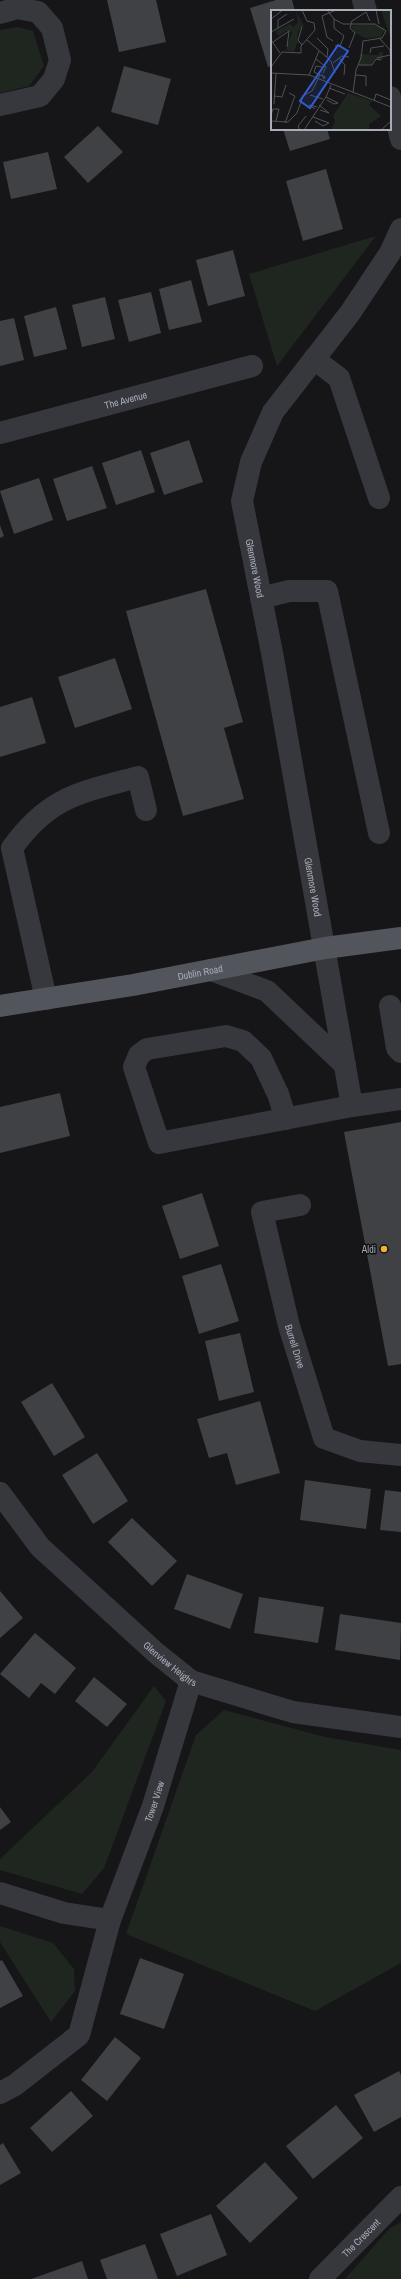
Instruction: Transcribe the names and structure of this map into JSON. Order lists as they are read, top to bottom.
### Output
{
  "streets": {
    "main road": ["Dublin Road"],
    "street": [
      "The Avenue",
      "Glenmore Wood",
      "Burrell Drive",
      "Glenview Heights",
      "Tower View",
      "The Crescent"
    ]
  },
  "crossings": [
    ["Glenmore Wood", "Dublin Road"],
    ["Glenview Heights", "Tower View"]
  ],
  "places": ["Aldi"]
}
